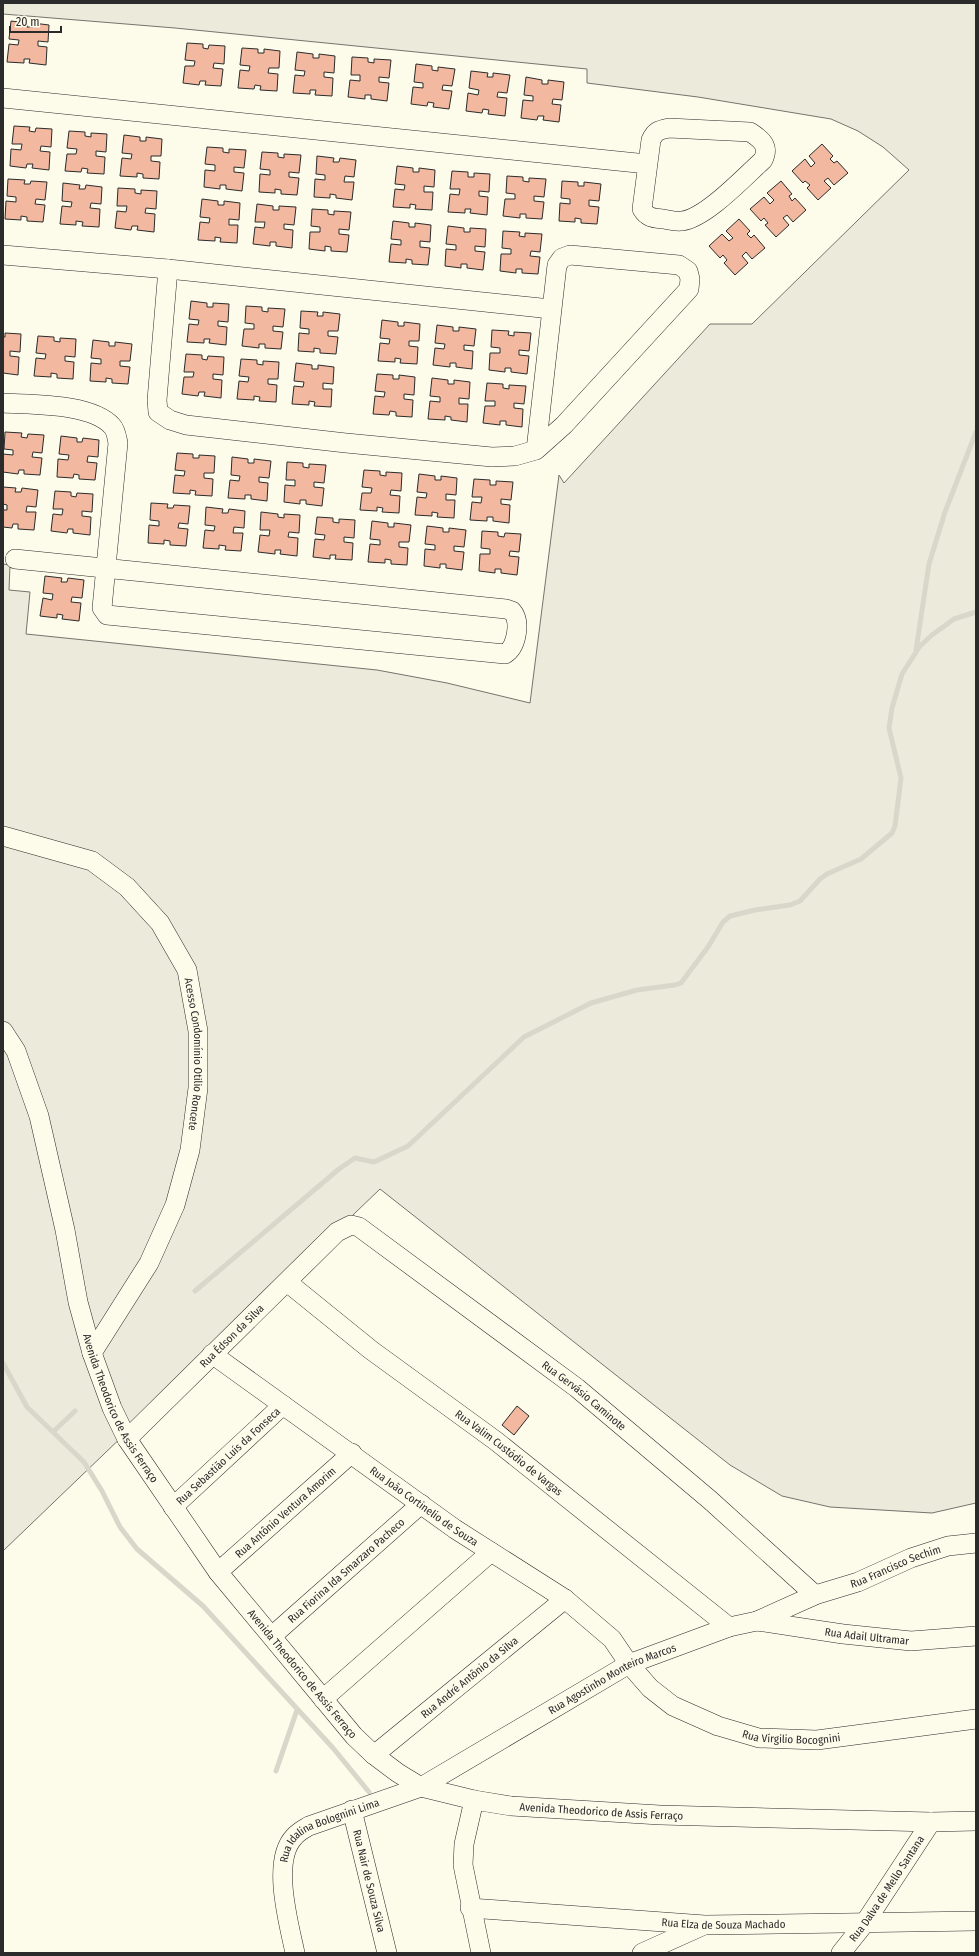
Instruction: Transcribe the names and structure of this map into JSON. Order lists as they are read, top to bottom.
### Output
{
  "streets": {
    "street": [
      "Acesso Condomínio Otilio Roncete",
      "Rua Édson da Silva",
      "Rua Gervásio Caminote",
      "Avenida Theodorico de Assis Ferraço",
      "Rua Valim Custódio de Vargas",
      "Rua Sebastião Luís da Fonseca",
      "Rua João Cortinelio de Souza",
      "Rua Antônio Ventura Amorim",
      "Rua Francisco Sechim",
      "Rua Fiorina Ida Smarzaro Pacheco",
      "Rua Adail Ultramar",
      "Rua André Antônio da Silva",
      "Rua Agostinho Monteiro Marcos",
      "Rua Vírgilio Bocognini",
      "Rua Idalina Bolognini Lima",
      "Rua Nair de Souza Silva",
      "Rua Dalva de Mello Santana",
      "Rua Elza de Souza Machado"
    ]
  },
  "crossings": [
    ["Acesso Condomínio Otilio Roncete", "Avenida Theodorico de Assis Ferraço"],
    ["Rua Édson da Silva", "Rua Gervásio Caminote"],
    ["Rua Édson da Silva", "Avenida Theodorico de Assis Ferraço"],
    ["Rua Édson da Silva", "Rua Valim Custódio de Vargas"],
    ["Rua Édson da Silva", "Rua João Cortinelio de Souza"],
    ["Rua Gervásio Caminote", "Rua Francisco Sechim"],
    ["Rua Gervásio Caminote", "Rua Agostinho Monteiro Marcos"],
    ["Avenida Theodorico de Assis Ferraço", "Rua Sebastião Luís da Fonseca"],
    ["Avenida Theodorico de Assis Ferraço", "Rua Antônio Ventura Amorim"],
    ["Avenida Theodorico de Assis Ferraço", "Rua Fiorina Ida Smarzaro Pacheco"],
    ["Avenida Theodorico de Assis Ferraço", "Rua André Antônio da Silva"],
    ["Avenida Theodorico de Assis Ferraço", "Rua Agostinho Monteiro Marcos"],
    ["Avenida Theodorico de Assis Ferraço", "Rua Idalina Bolognini Lima"],
    ["Avenida Theodorico de Assis Ferraço", "Rua Dalva de Mello Santana"],
    ["Rua Valim Custódio de Vargas", "Rua Agostinho Monteiro Marcos"],
    ["Rua Sebastião Luís da Fonseca", "Rua João Cortinelio de Souza"],
    ["Rua João Cortinelio de Souza", "Rua Antônio Ventura Amorim"],
    ["Rua João Cortinelio de Souza", "Rua Fiorina Ida Smarzaro Pacheco"],
    ["Rua João Cortinelio de Souza", "Rua André Antônio da Silva"],
    ["Rua João Cortinelio de Souza", "Rua Agostinho Monteiro Marcos"],
    ["Rua João Cortinelio de Souza", "Rua Vírgilio Bocognini"],
    ["Rua Francisco Sechim", "Rua Agostinho Monteiro Marcos"],
    ["Rua Adail Ultramar", "Rua Agostinho Monteiro Marcos"],
    ["Rua Agostinho Monteiro Marcos", "Rua Vírgilio Bocognini"],
    ["Rua Agostinho Monteiro Marcos", "Rua Idalina Bolognini Lima"],
    ["Rua Idalina Bolognini Lima", "Rua Nair de Souza Silva"],
    ["Rua Dalva de Mello Santana", "Rua Elza de Souza Machado"]
  ],
  "scale_bar": "20 m"
}
